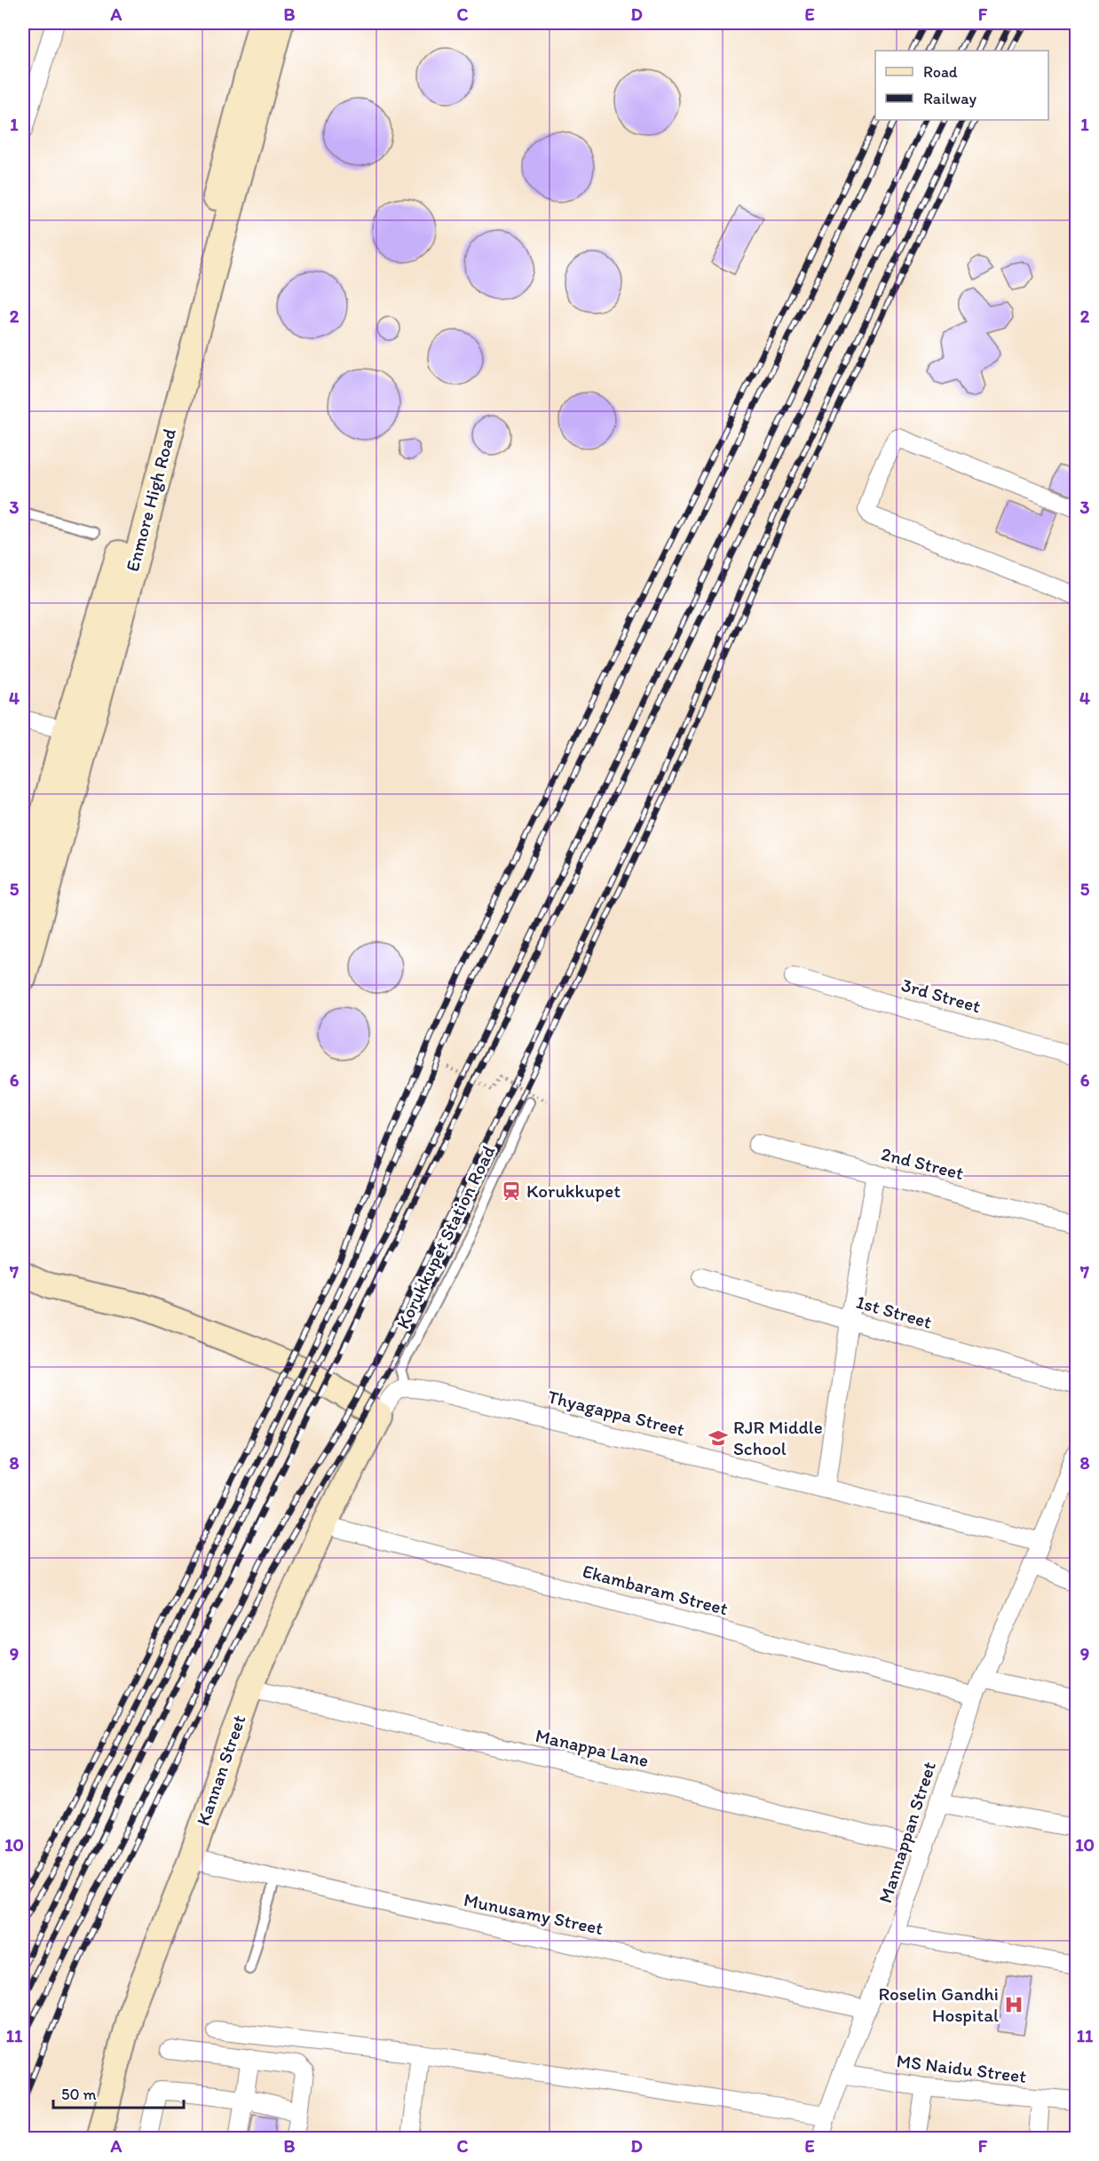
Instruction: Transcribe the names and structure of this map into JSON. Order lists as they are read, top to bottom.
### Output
{
  "streets": {
    "main road": ["Enmore High Road", "Kannan Street"],
    "street": [
      "3rd Street",
      "2nd Street",
      "1st Street",
      "Thyagappa Street",
      "Ekambaram Street",
      "Manappa Lane",
      "Mannappan Street",
      "Munusamy Street",
      "MS Naidu Street"
    ],
    "lane": ["Korukkupet Station Road"]
  },
  "crossings": [
    ["Korukkupet Station Road", "Thyagappa Street"],
    ["Thyagappa Street", "Mannappan Street"],
    ["Ekambaram Street", "Kannan Street"],
    ["Ekambaram Street", "Mannappan Street"],
    ["Manappa Lane", "Kannan Street"],
    ["Manappa Lane", "Mannappan Street"],
    ["Kannan Street", "Munusamy Street"],
    ["Mannappan Street", "Munusamy Street"],
    ["Mannappan Street", "MS Naidu Street"]
  ],
  "places": {
    "station": ["Korukkupet"],
    "school or university": ["RJR Middle School"],
    "hospital": ["Roselin Gandhi Hospital"]
  },
  "legend": ["Road", "Railway"],
  "scale_bar": "50 m",
  "grid": {
    "columns": [
      "A",
      "B",
      "C",
      "D",
      "E",
      "F"
    ],
    "rows": [
      "1",
      "2",
      "3",
      "4",
      "5",
      "6",
      "7",
      "8",
      "9",
      "10",
      "11"
    ]
  }
}
